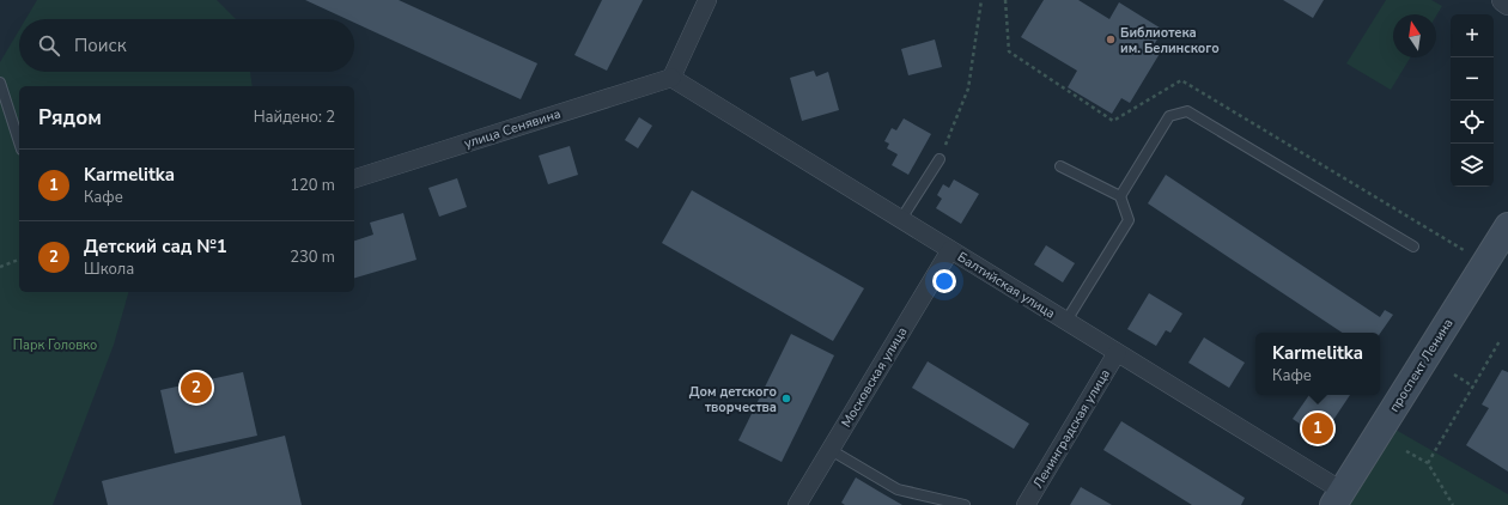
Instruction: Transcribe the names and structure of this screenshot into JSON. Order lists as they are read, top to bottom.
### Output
{
  "streets": {
    "main road": ["проспект Ленина"],
    "street": [
      "улица Сенявина",
      "Балтийская улица",
      "Московская улица",
      "Ленинградская улица"
    ]
  },
  "crossings": [
    ["улица Сенявина", "Балтийская улица"],
    ["Балтийская улица", "проспект Ленина"],
    ["Балтийская улица", "Московская улица"],
    ["Балтийская улица", "Ленинградская улица"]
  ],
  "parks": ["Парк Головко"],
  "places": ["Библиотека им. Белинского", "Дом детского творчества"],
  "north": "top",
  "page": {
    "map_buttons": ["+", "−"],
    "search": "Поиск",
    "heading": ["Рядом", "Найдено: 2"],
    "list": [
      {
        "mark": "1",
        "name": "Karmelitka",
        "note": "Кафе",
        "value": "120 m"
      },
      {
        "mark": "2",
        "name": "Детский сад №1",
        "note": "Школа",
        "value": "230 m"
      }
    ],
    "popup": ["Karmelitka", "Кафе"],
    "pins": ["2", "1"]
  }
}
